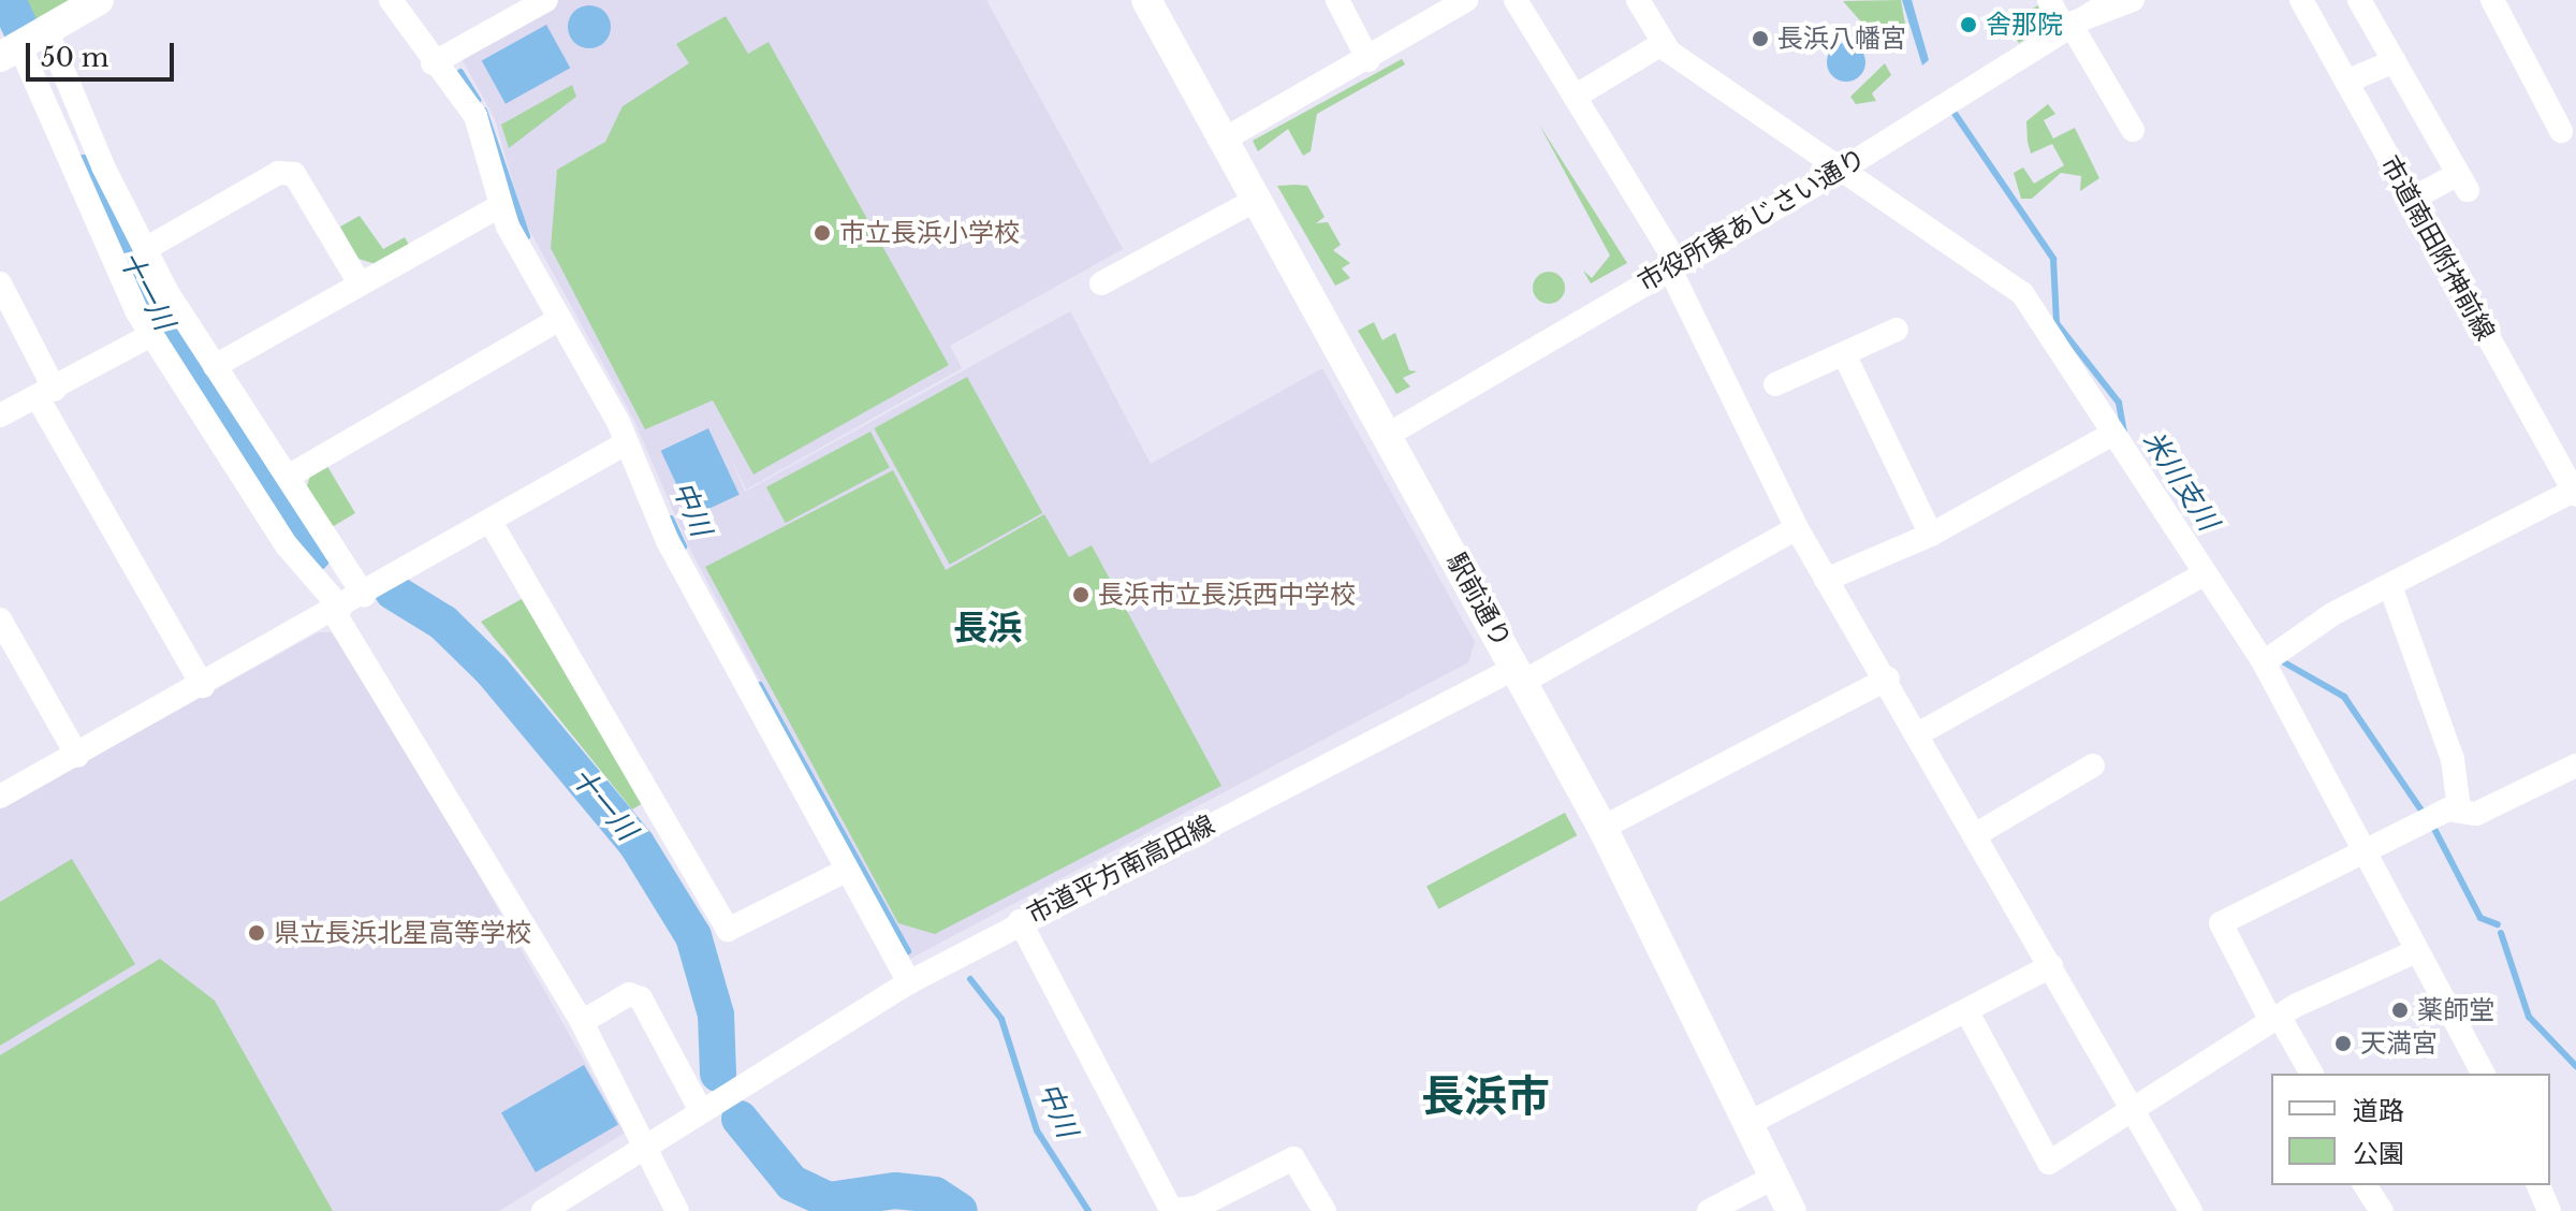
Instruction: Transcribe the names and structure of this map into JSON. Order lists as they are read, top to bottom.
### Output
{
  "streets": {
    "main road": ["駅前通り"],
    "street": ["市役所東あじさい通り", "市道南田附神前線", "市道平方南高田線"]
  },
  "crossings": [
    ["市役所東あじさい通り", "駅前通り"],
    ["駅前通り", "市道平方南高田線"]
  ],
  "districts": ["長浜", "長浜市"],
  "water": ["十一川", "米川支川", "中川"],
  "places": [
    "舎那院",
    "長浜八幡宮",
    "市立長浜小学校",
    "長浜市立長浜西中学校",
    "県立長浜北星高等学校",
    "薬師堂",
    "天満宮"
  ],
  "legend": ["道路", "公園"],
  "scale_bar": "50 m"
}
